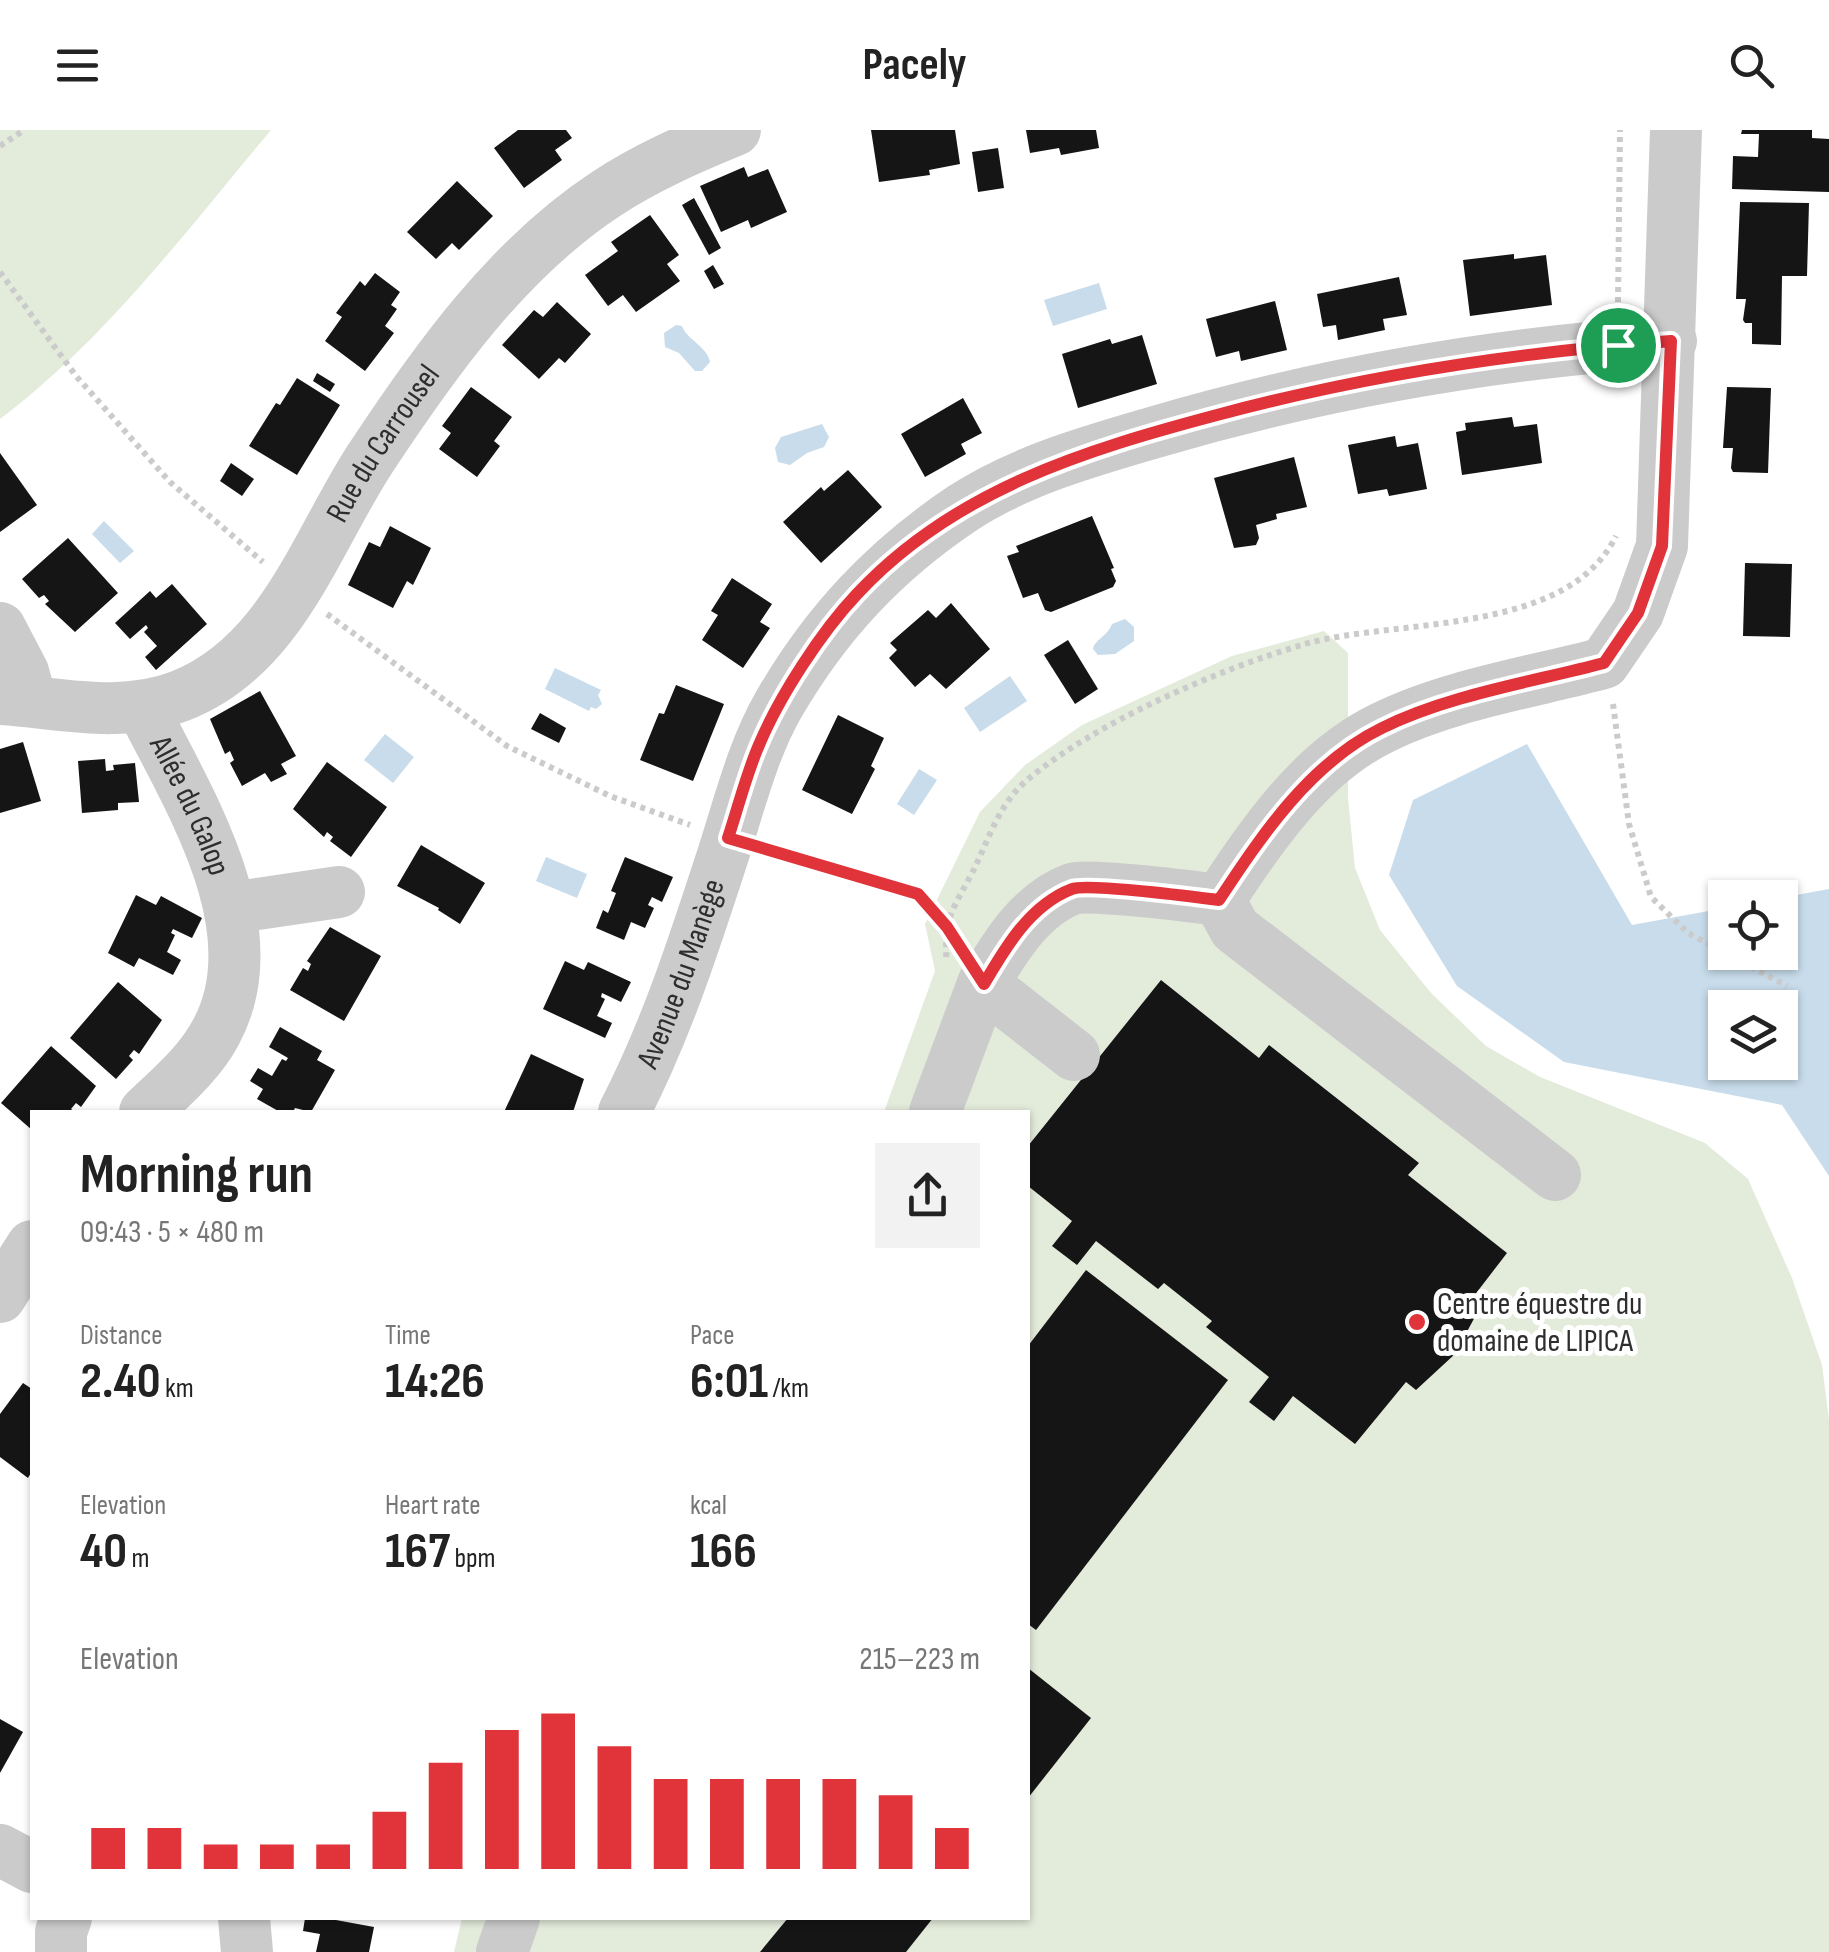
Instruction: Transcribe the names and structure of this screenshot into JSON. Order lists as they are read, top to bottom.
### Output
{
  "streets": {
    "street": ["Rue du Carrousel", "Allée du Galop", "Avenue du Manège"]
  },
  "crossings": [
    ["Rue du Carrousel", "Allée du Galop"]
  ],
  "places": ["Centre équestre du domaine de LIPICA"],
  "page": {
    "header": "Pacely",
    "heading": ["Morning run", "09:43 · 5 × 480 m"],
    "stats": [
      ["Distance", "2.40 km"],
      ["Time", "14:26"],
      ["Pace", "6:01 /km"],
      ["Elevation", "40 m"],
      ["Heart rate", "167 bpm"],
      ["kcal", "166"]
    ],
    "chart": ["Elevation", "215–223 m"]
  }
}
